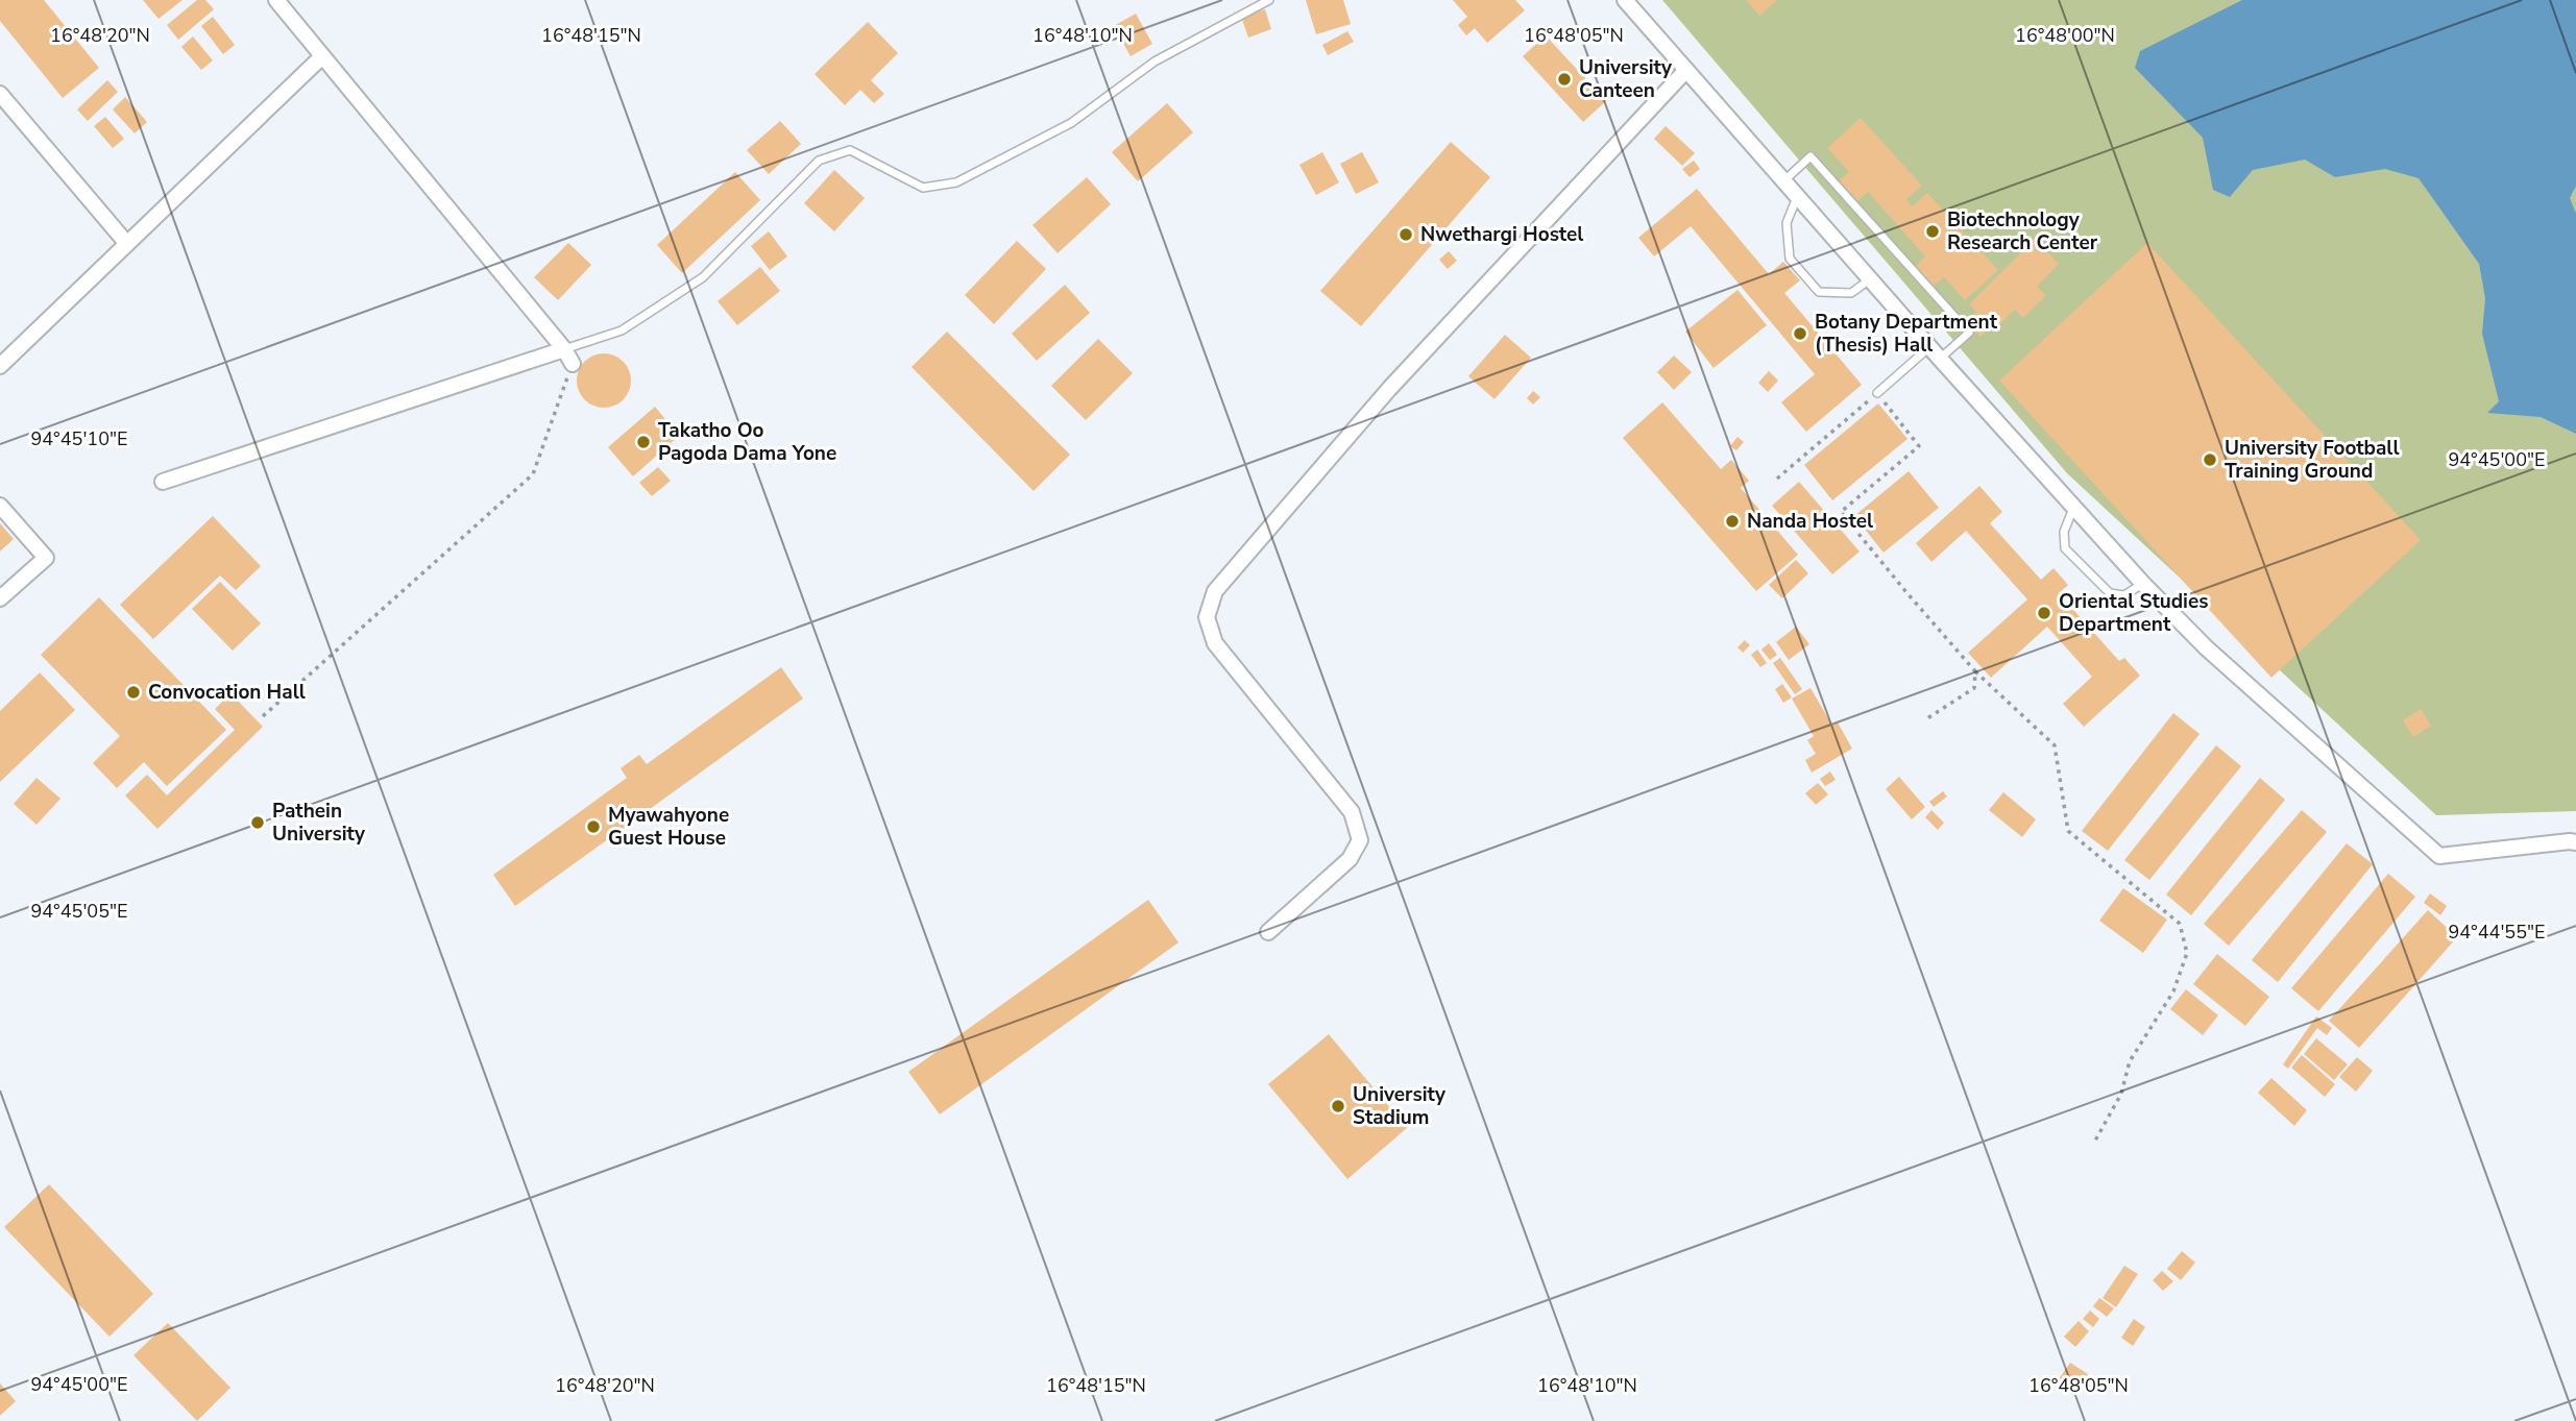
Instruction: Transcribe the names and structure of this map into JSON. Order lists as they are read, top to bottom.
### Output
{
  "places": [
    "University Canteen",
    "Biotechnology Research Center",
    "Nwethargi Hostel",
    "Botany Department (Thesis) Hall",
    "Takatho Oo Pagoda Dama Yone",
    "University Football Training Ground",
    "Nanda Hostel",
    "Oriental Studies Department",
    "Convocation Hall",
    "Pathein University",
    "Myawahyone Guest House",
    "University Stadium"
  ],
  "coordinates": [
    "16°48'20\"N",
    "16°48'15\"N",
    "16°48'10\"N",
    "16°48'05\"N",
    "16°48'00\"N",
    "94°45'10\"E",
    "94°45'00\"E",
    "94°45'05\"E",
    "94°44'55\"E"
  ]
}
